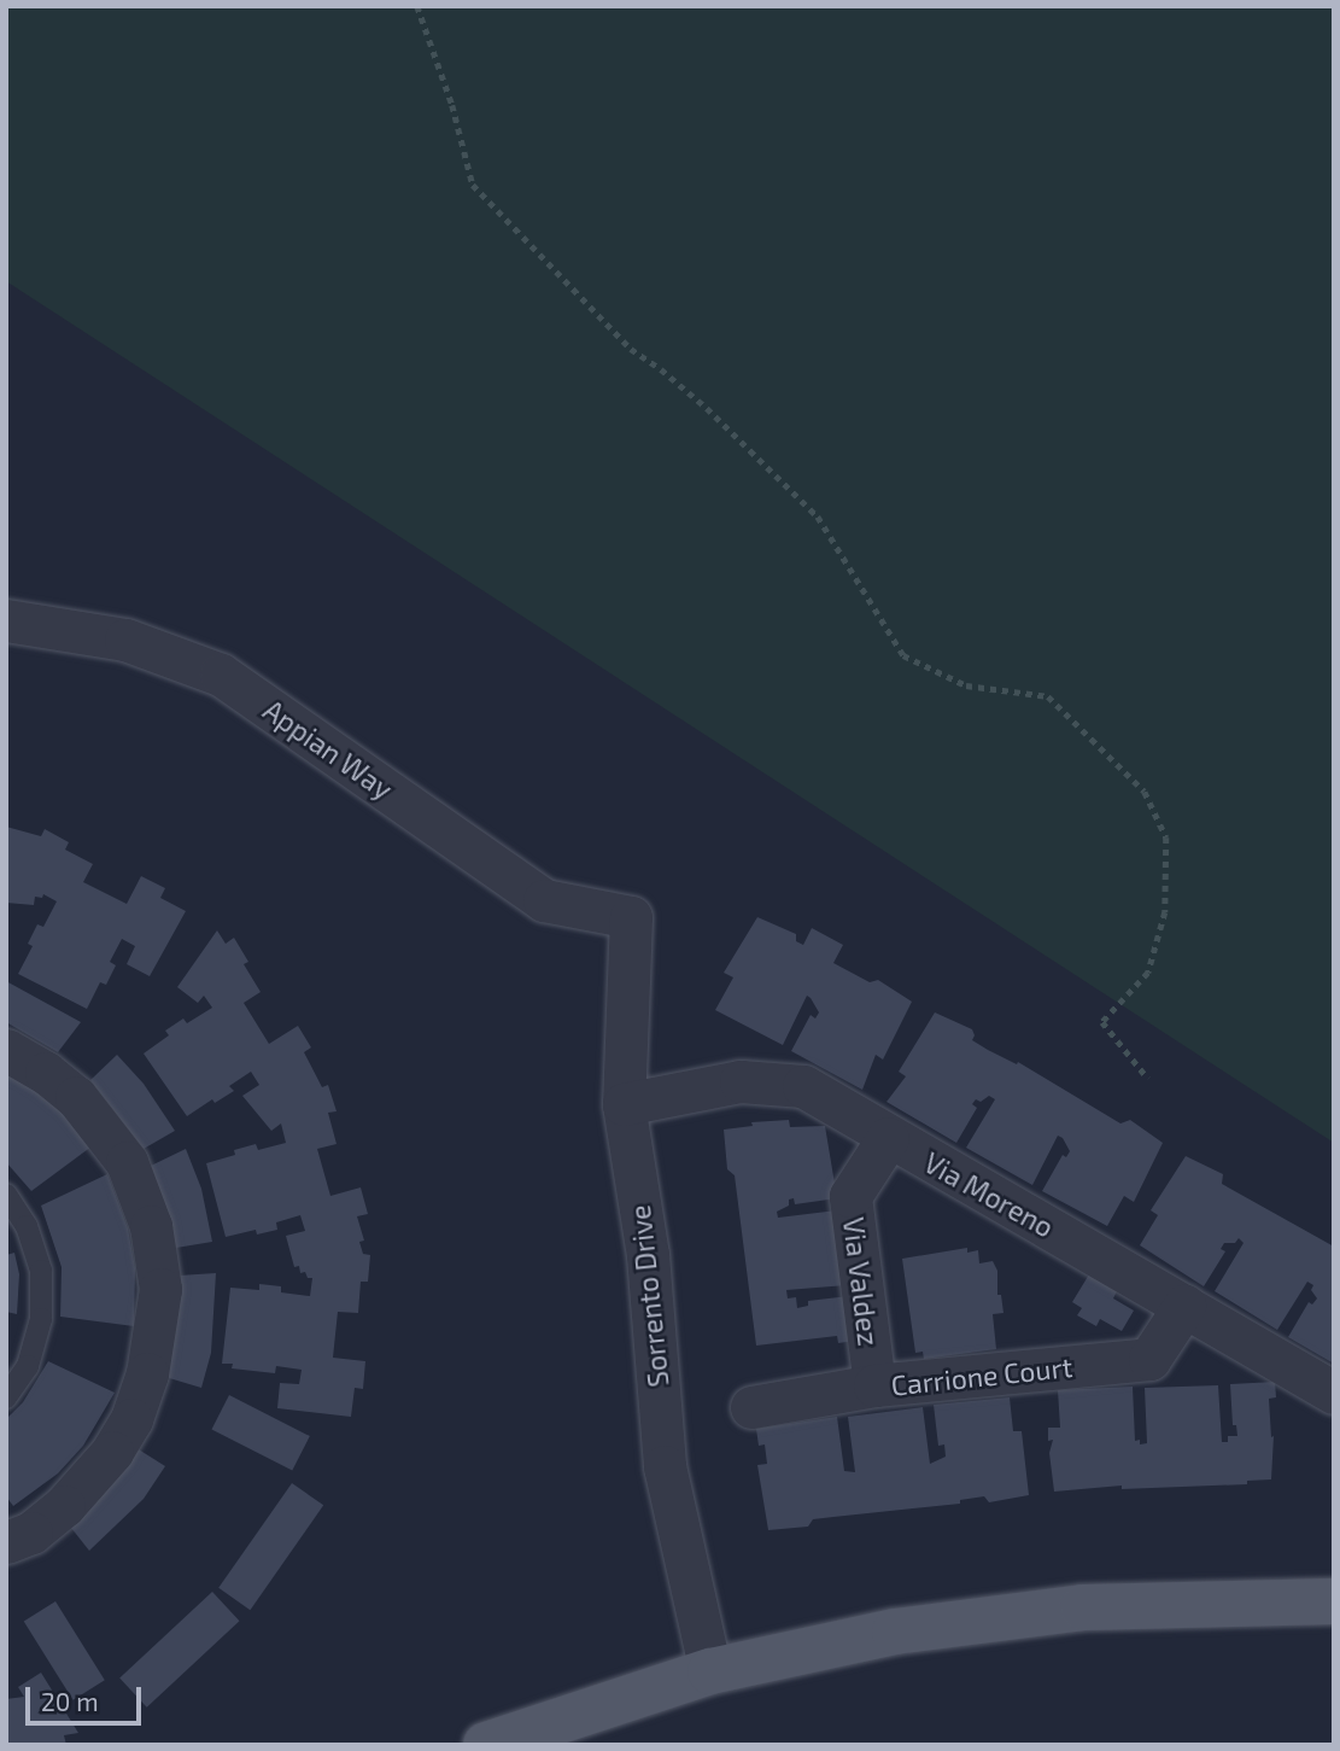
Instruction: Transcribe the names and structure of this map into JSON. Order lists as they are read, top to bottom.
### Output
{
  "streets": {
    "street": [
      "Appian Way",
      "Via Moreno",
      "Via Valdez",
      "Sorrento Drive",
      "Carrione Court"
    ]
  },
  "crossings": [
    ["Appian Way", "Sorrento Drive"],
    ["Via Moreno", "Via Valdez"],
    ["Via Moreno", "Sorrento Drive"],
    ["Via Moreno", "Carrione Court"],
    ["Via Valdez", "Carrione Court"]
  ],
  "scale_bar": "20 m"
}
